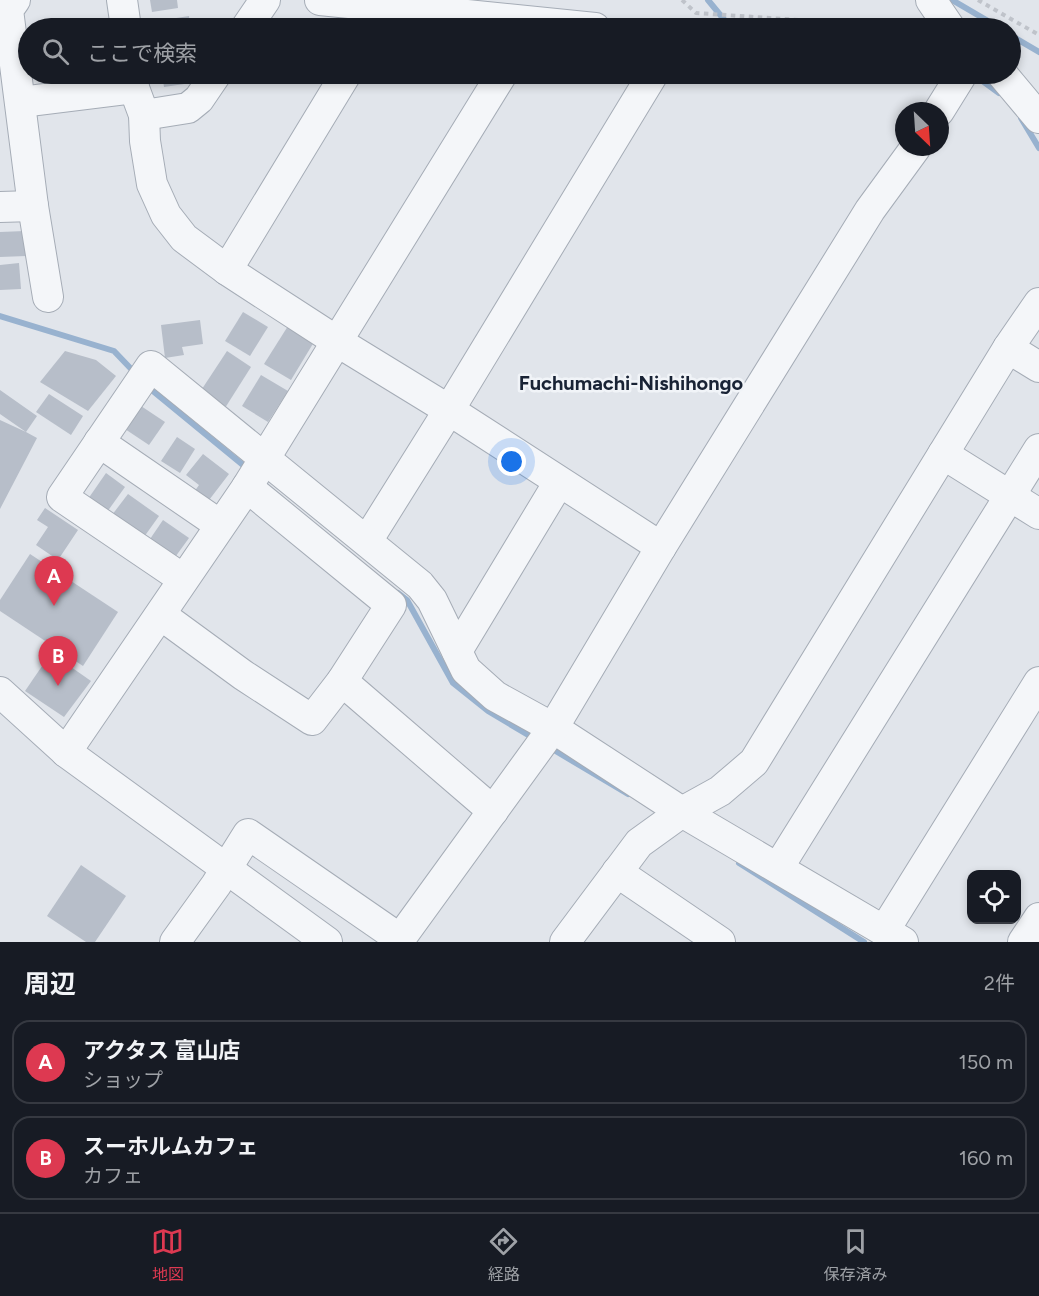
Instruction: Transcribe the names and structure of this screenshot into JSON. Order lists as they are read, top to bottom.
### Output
{
  "districts": ["Fuchumachi-Nishihongo"],
  "north": "bottom right",
  "page": {
    "search": "ここで検索",
    "pins": ["A", "B"],
    "heading": ["周辺", "2件"],
    "list": [
      {
        "mark": "A",
        "name": "アクタス 富山店",
        "note": "ショップ",
        "value": "150 m"
      },
      {
        "mark": "B",
        "name": "スーホルムカフェ",
        "note": "カフェ",
        "value": "160 m"
      }
    ],
    "nav": ["地図", "経路", "保存済み"]
  }
}
